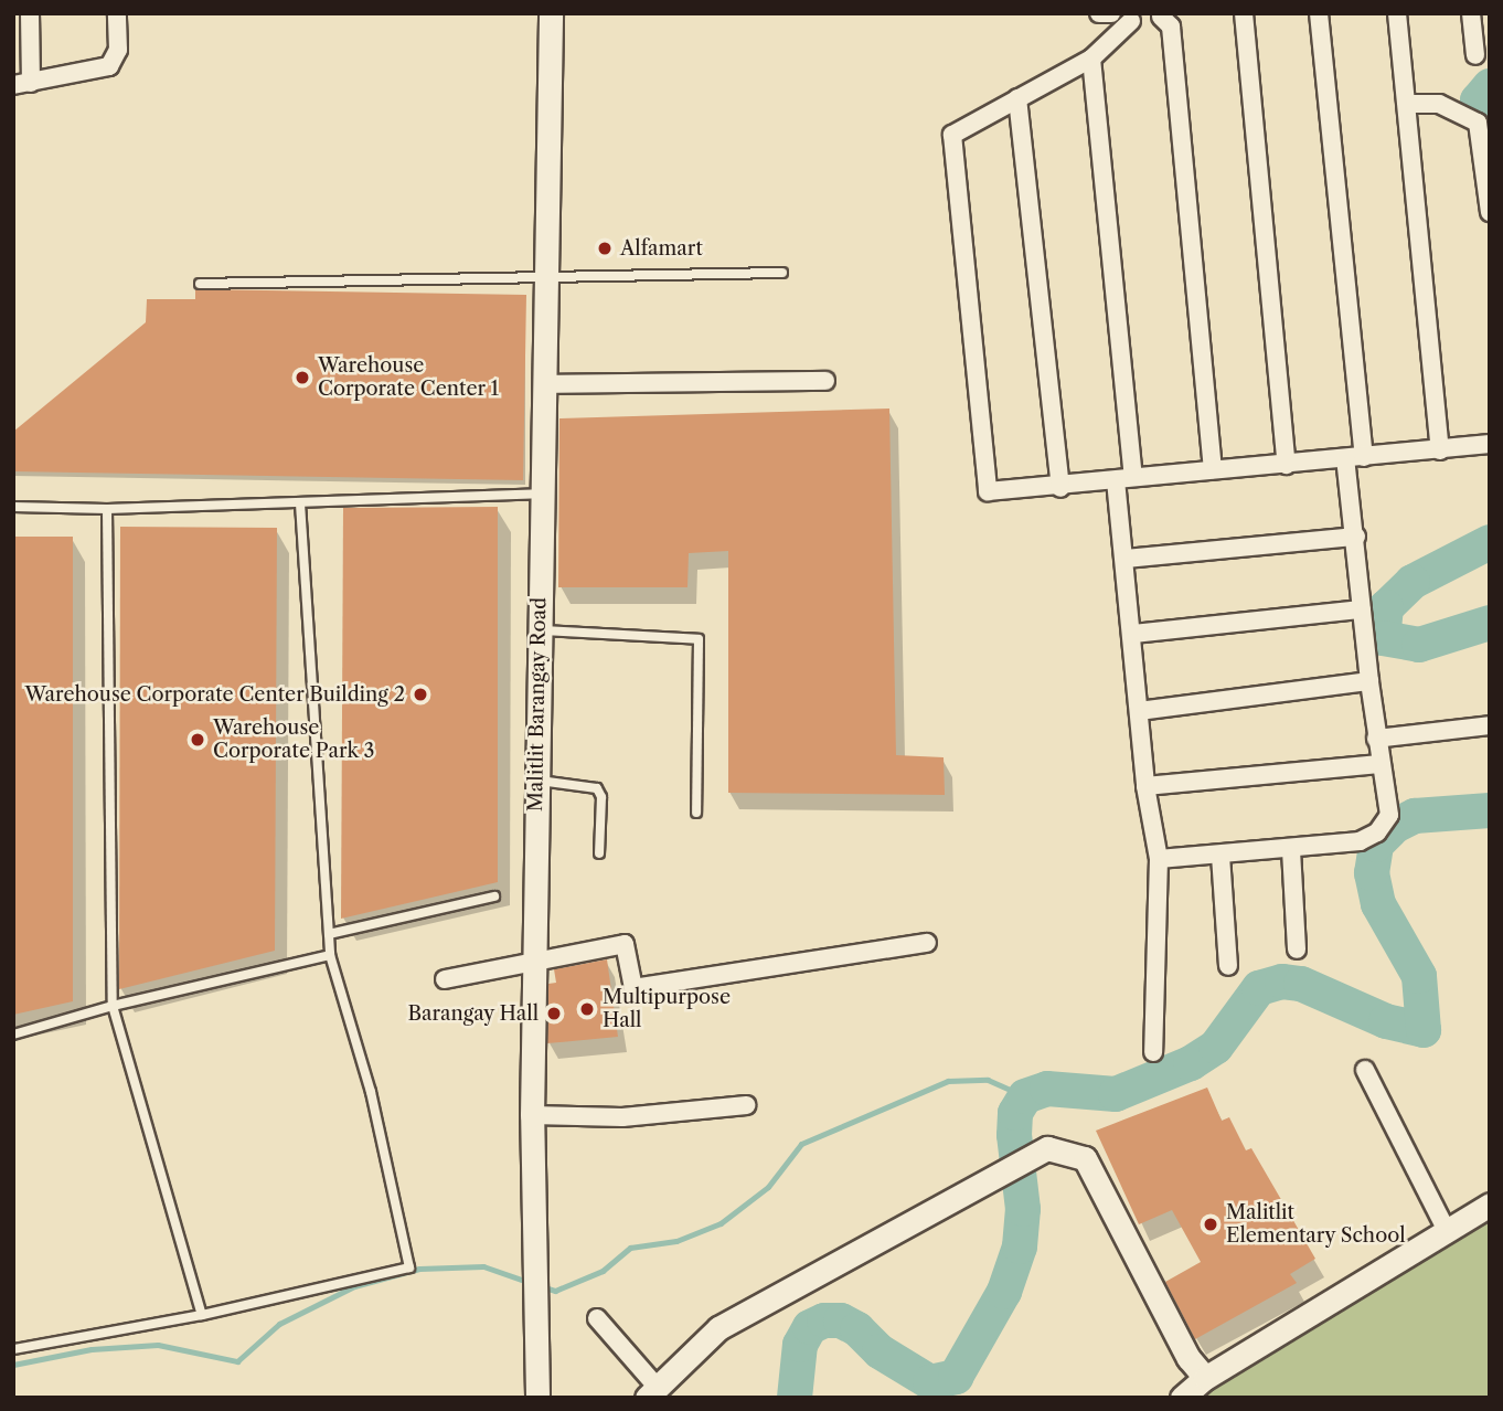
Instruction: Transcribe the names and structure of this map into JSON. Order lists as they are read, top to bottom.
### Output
{
  "streets": {
    "street": ["Malitlit Barangay Road"]
  },
  "places": [
    "Alfamart",
    "Warehouse Corporate Center 1",
    "Warehouse Corporate Center Building 2",
    "Warehouse Corporate Park 3",
    "Multipurpose Hall",
    "Barangay Hall",
    "Malitlit Elementary School"
  ]
}
